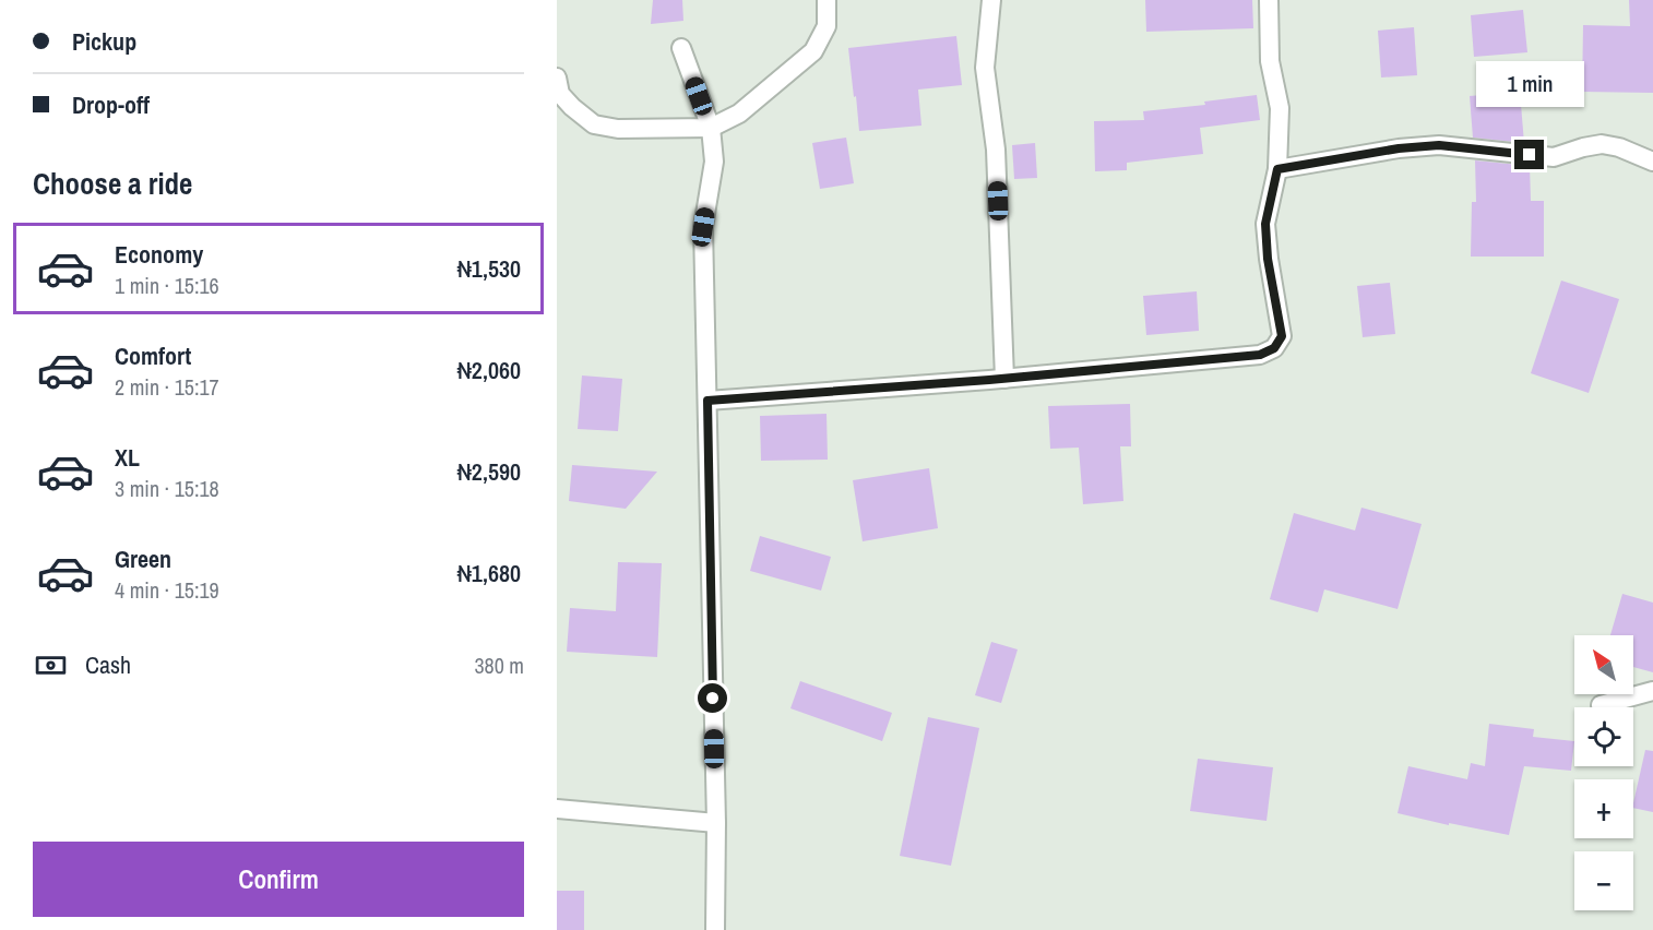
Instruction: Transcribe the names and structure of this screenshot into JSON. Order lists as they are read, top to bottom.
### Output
{
  "north": "top left",
  "page": {
    "banner": ["Pickup", "Drop-off"],
    "bubble": "1 min",
    "heading": "Choose a ride",
    "list": [
      {
        "name": "Economy",
        "note": "1 min · 15:16",
        "value": "₦1,530"
      },
      {
        "name": "Comfort",
        "note": "2 min · 15:17",
        "value": "₦2,060"
      },
      {
        "name": "XL",
        "note": "3 min · 15:18",
        "value": "₦2,590"
      },
      {
        "name": "Green",
        "note": "4 min · 15:19",
        "value": "₦1,680"
      }
    ],
    "pay": ["Cash", "380 m"],
    "map_buttons": ["+", "−"],
    "buttons": "Confirm"
  }
}
